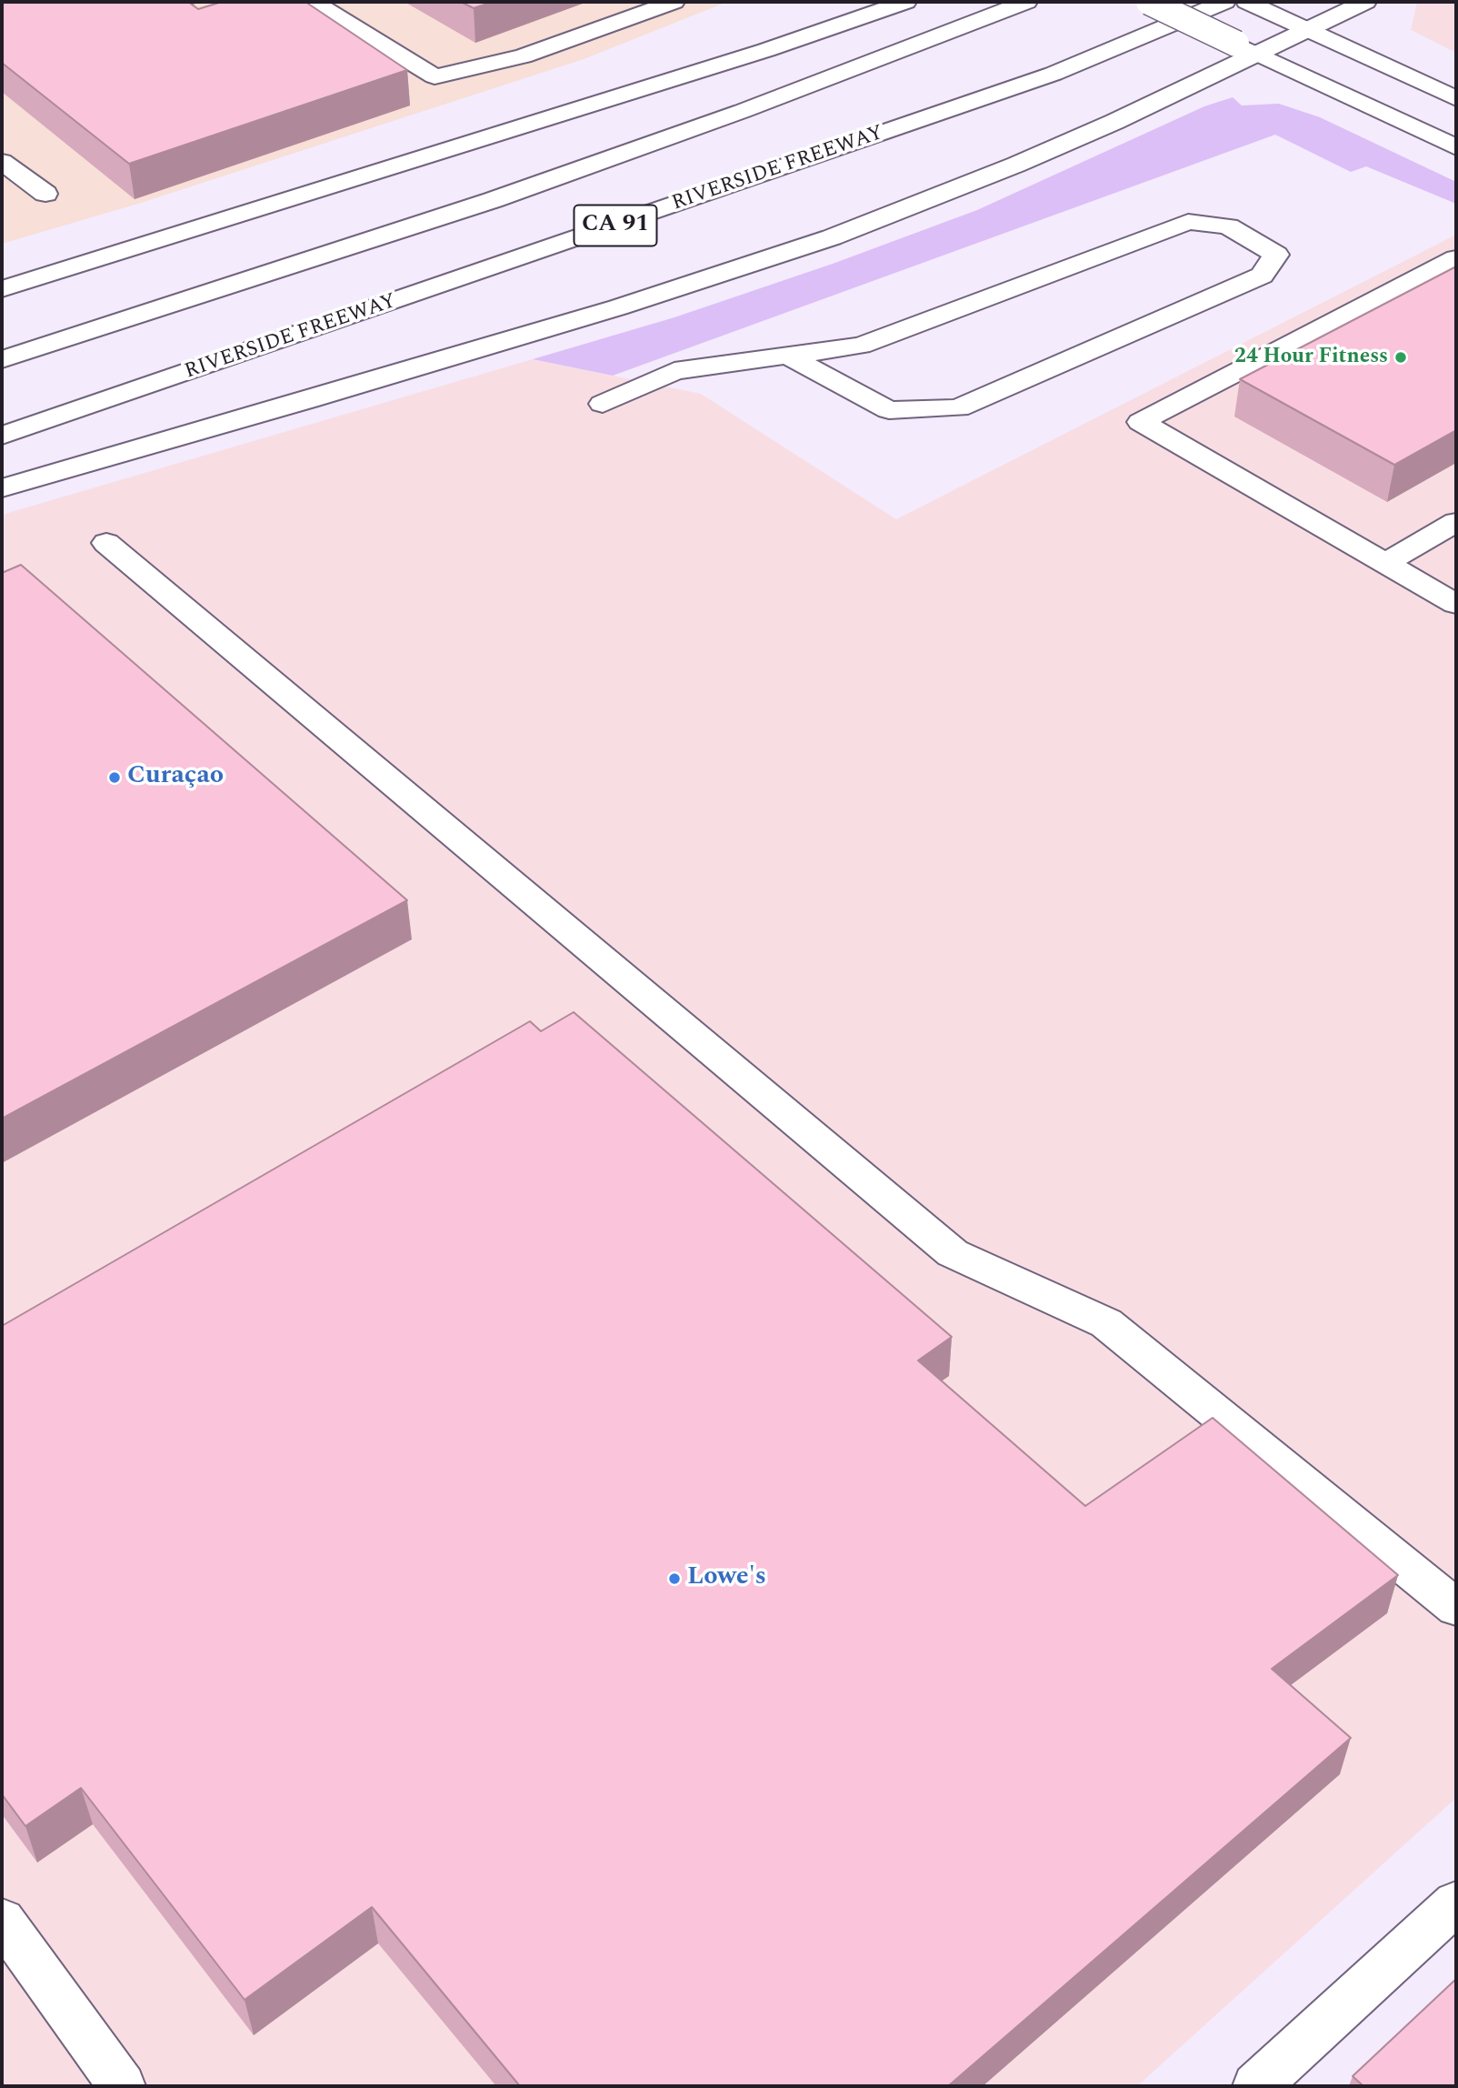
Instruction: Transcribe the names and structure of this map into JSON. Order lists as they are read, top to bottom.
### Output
{
  "streets": {
    "main road": ["RIVERSIDE FREEWAY", "CA 91"]
  },
  "places": ["24 Hour Fitness", "Curaçao", "Lowe's"]
}
